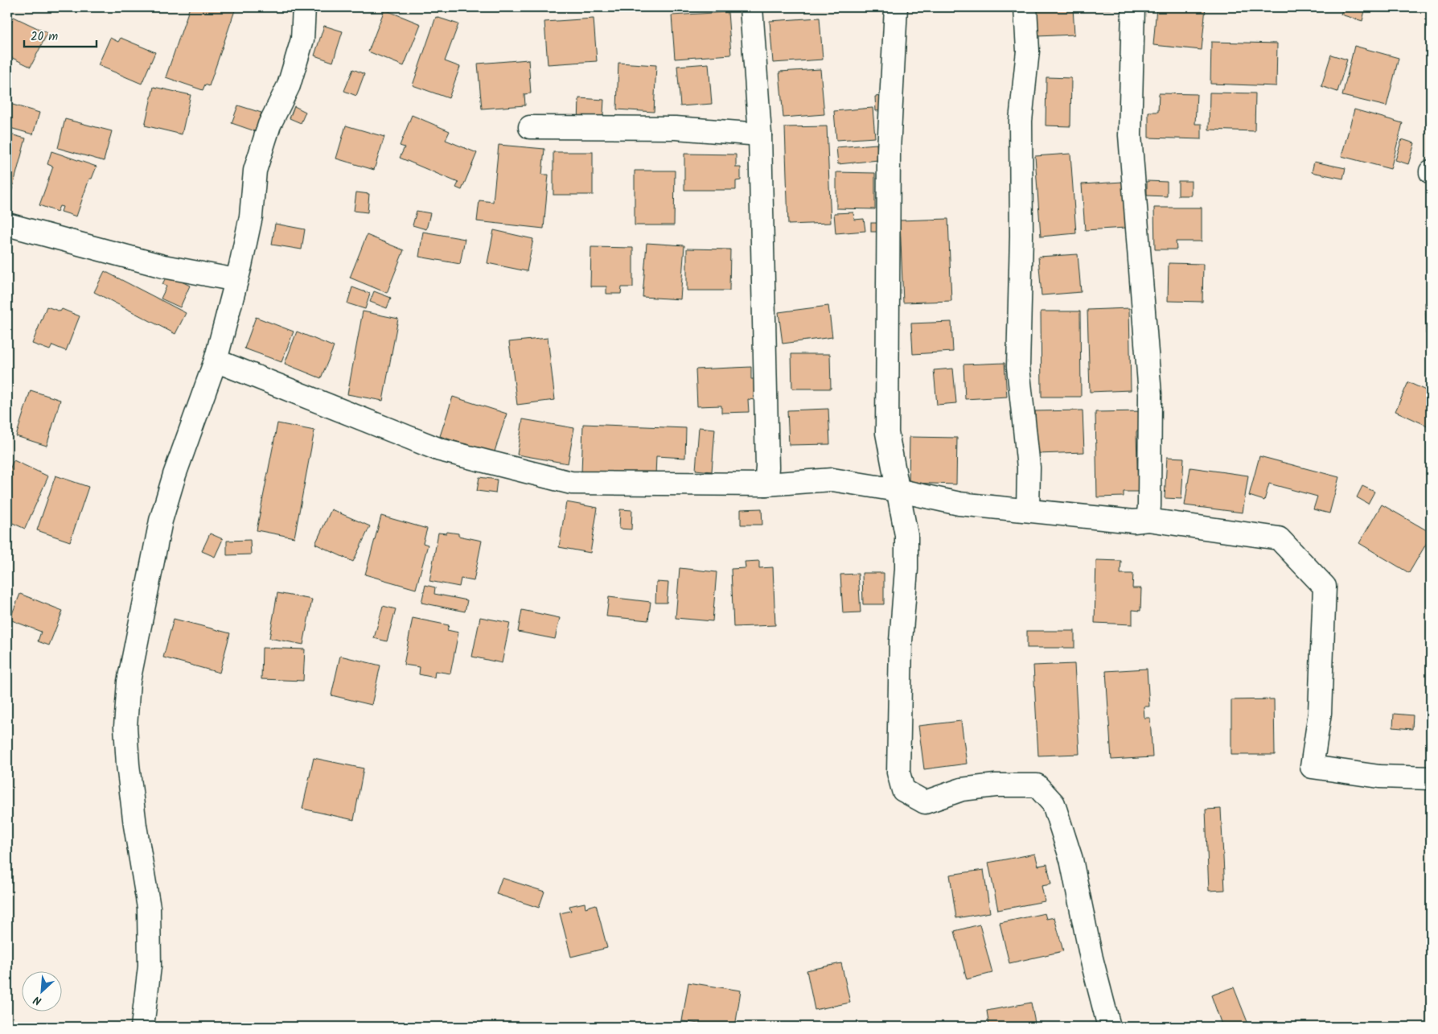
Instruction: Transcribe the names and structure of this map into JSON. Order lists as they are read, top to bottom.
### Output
{
  "scale_bar": "20 m",
  "north": "bottom left"
}
